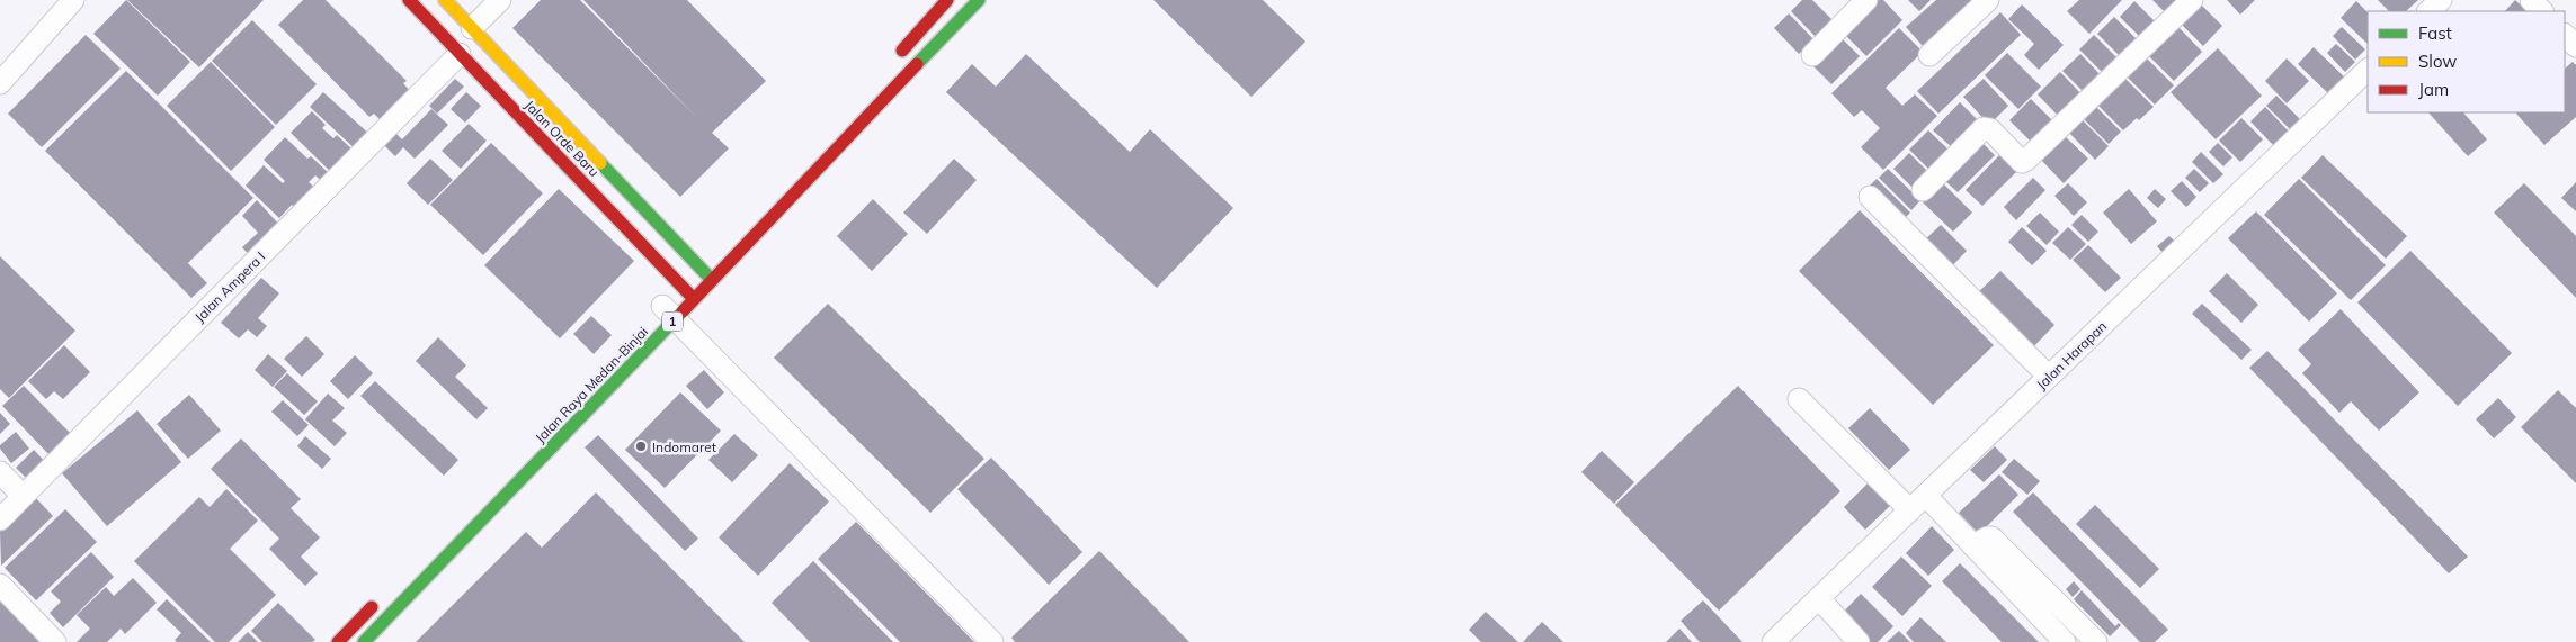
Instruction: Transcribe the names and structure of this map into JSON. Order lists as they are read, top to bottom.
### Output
{
  "streets": {
    "main road": ["Jalan Orde Baru", "1", "Jalan Raya Medan-Binjai"],
    "street": ["Jalan Ampera I", "Jalan Harapan"]
  },
  "crossings": [
    ["Jalan Orde Baru", "Jalan Ampera I"],
    ["Jalan Orde Baru", "Jalan Raya Medan-Binjai"]
  ],
  "places": ["Indomaret"],
  "legend": ["Fast", "Slow", "Jam"]
}
